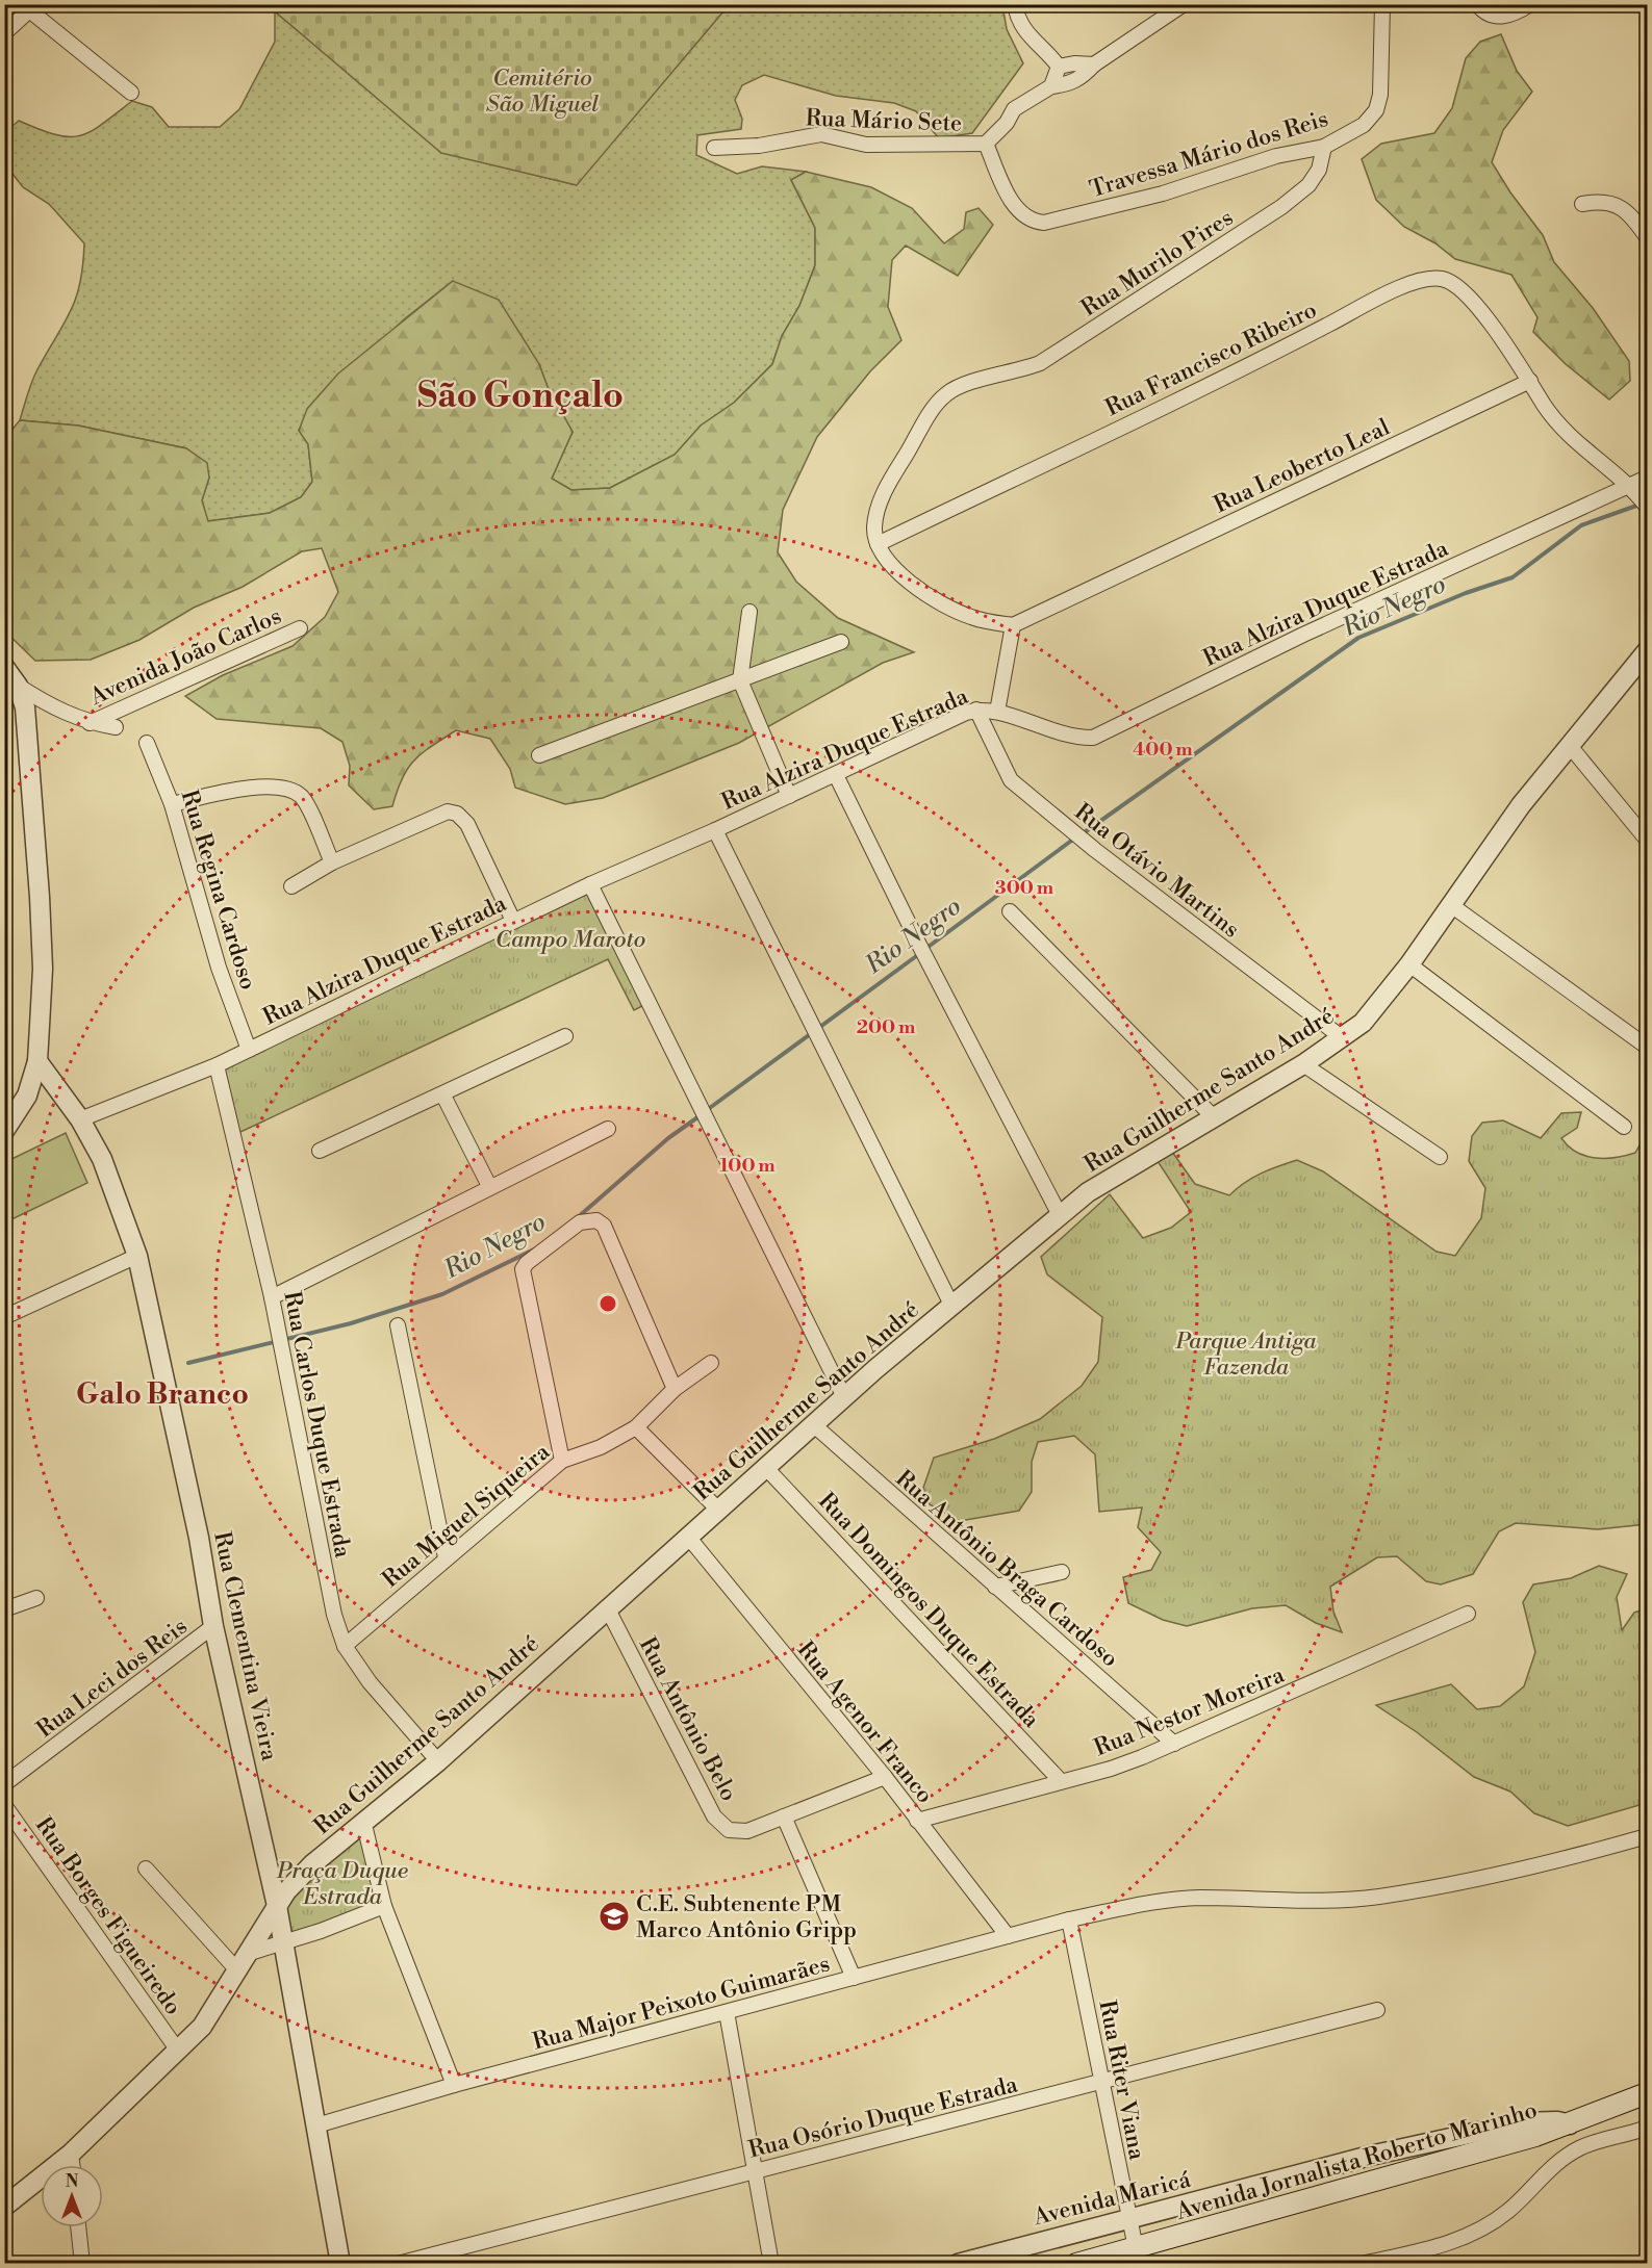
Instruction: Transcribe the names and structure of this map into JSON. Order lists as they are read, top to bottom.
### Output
{
  "streets": {
    "main road": ["Avenida Jornalista Roberto Marinho"],
    "street": [
      "Rua Mário Sete",
      "Travessa Mário dos Reis",
      "Rua Murilo Pires",
      "Rua Francisco Ribeiro",
      "Rua Leoberto Leal",
      "Rua Alzira Duque Estrada",
      "Avenida João Carlos",
      "Rua Otávio Martins",
      "Rua Regina Cardoso",
      "Rua Guilherme Santo André",
      "Rua Carlos Duque Estrada",
      "Rua Miguel Siqueira",
      "Rua Antônio Braga Cardoso",
      "Rua Domingos Duque Estrada",
      "Rua Clementina Vieira",
      "Rua Leci dos Reis",
      "Rua Nestor Moreira",
      "Rua Antônio Belo",
      "Rua Agenor Franco",
      "Rua Borges Figueiredo",
      "Rua Major Peixoto Guimarães",
      "Rua Riter Viana",
      "Rua Osório Duque Estrada",
      "Avenida Maricá"
    ]
  },
  "crossings": [
    ["Rua Mário Sete", "Travessa Mário dos Reis"],
    ["Travessa Mário dos Reis", "Rua Murilo Pires"],
    ["Rua Murilo Pires", "Rua Francisco Ribeiro"],
    ["Rua Francisco Ribeiro", "Rua Leoberto Leal"],
    ["Rua Alzira Duque Estrada", "Rua Otávio Martins"],
    ["Rua Alzira Duque Estrada", "Rua Regina Cardoso"],
    ["Rua Alzira Duque Estrada", "Rua Carlos Duque Estrada"],
    ["Rua Alzira Duque Estrada", "Rua Clementina Vieira"],
    ["Rua Otávio Martins", "Rua Guilherme Santo André"],
    ["Rua Guilherme Santo André", "Rua Carlos Duque Estrada"],
    ["Rua Guilherme Santo André", "Rua Antônio Braga Cardoso"],
    ["Rua Guilherme Santo André", "Rua Domingos Duque Estrada"],
    ["Rua Guilherme Santo André", "Rua Clementina Vieira"],
    ["Rua Guilherme Santo André", "Rua Antônio Belo"],
    ["Rua Guilherme Santo André", "Rua Agenor Franco"],
    ["Rua Guilherme Santo André", "Rua Borges Figueiredo"],
    ["Rua Carlos Duque Estrada", "Rua Miguel Siqueira"],
    ["Rua Antônio Braga Cardoso", "Rua Nestor Moreira"],
    ["Rua Domingos Duque Estrada", "Rua Nestor Moreira"],
    ["Rua Clementina Vieira", "Rua Leci dos Reis"],
    ["Rua Clementina Vieira", "Rua Major Peixoto Guimarães"],
    ["Rua Nestor Moreira", "Rua Agenor Franco"],
    ["Rua Antônio Belo", "Rua Agenor Franco"],
    ["Rua Agenor Franco", "Rua Major Peixoto Guimarães"],
    ["Rua Major Peixoto Guimarães", "Rua Riter Viana"],
    ["Rua Riter Viana", "Rua Osório Duque Estrada"],
    ["Rua Riter Viana", "Avenida Jornalista Roberto Marinho"],
    ["Rua Riter Viana", "Avenida Maricá"],
    ["Avenida Jornalista Roberto Marinho", "Avenida Maricá"]
  ],
  "districts": ["São Gonçalo", "Galo Branco"],
  "water": ["Rio Negro"],
  "parks": [
    "Cemitério São Miguel",
    "Campo Maroto",
    "Parque Antiga Fazenda",
    "Praça Duque Estrada"
  ],
  "places": {
    "school or university": ["C.E. Subtenente PM Marco Antônio Gripp"]
  },
  "north": "top",
  "rings": [
    "400 m",
    "300 m",
    "200 m",
    "100 m"
  ]
}
